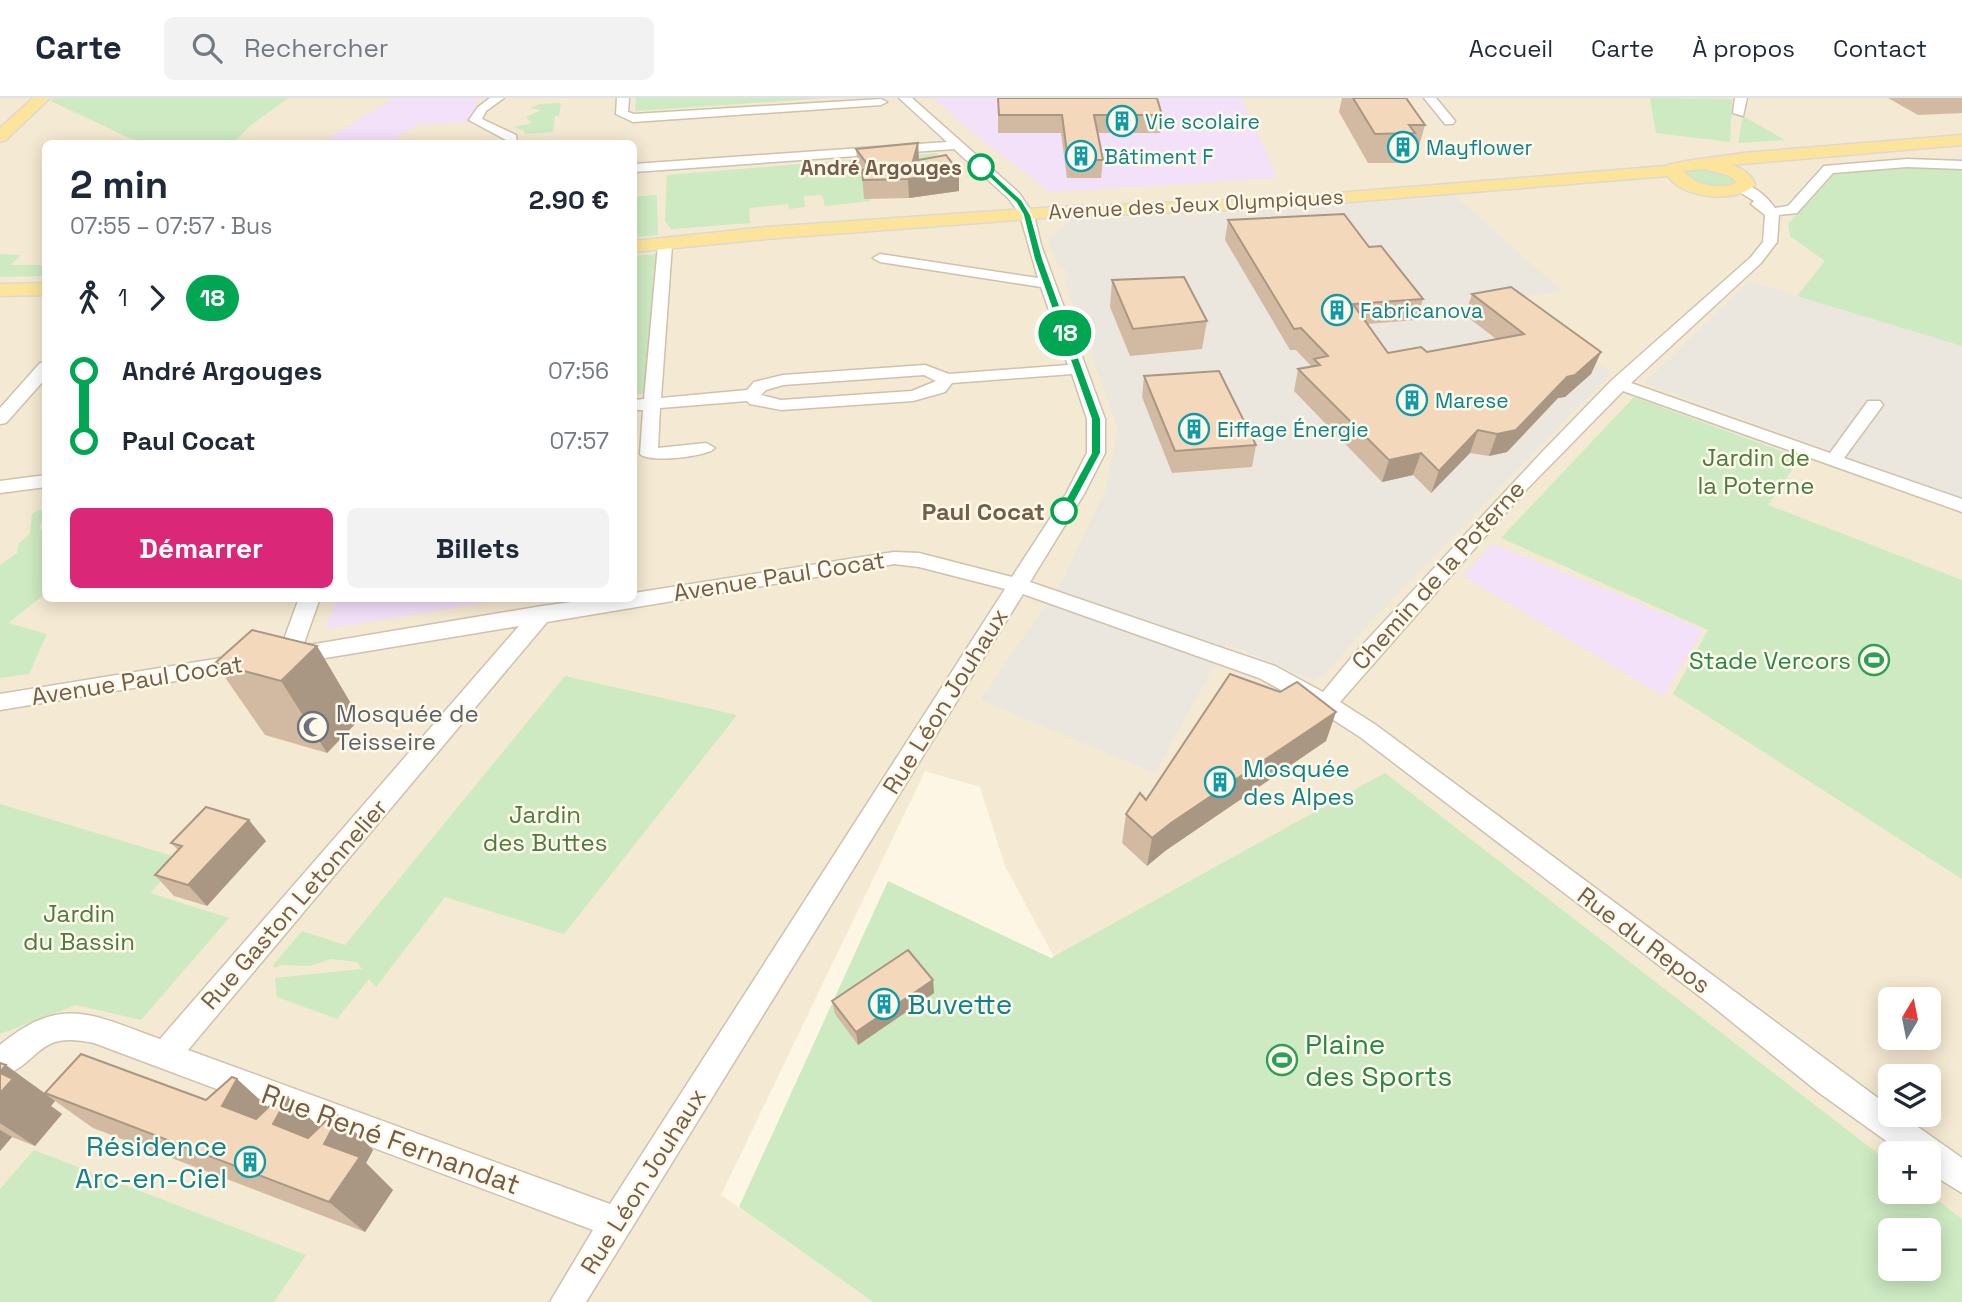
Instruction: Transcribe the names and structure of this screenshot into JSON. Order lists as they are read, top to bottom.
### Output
{
  "streets": {
    "main road": ["Avenue des Jeux Olympiques"],
    "street": [
      "Chemin de la Poterne",
      "Avenue Paul Cocat",
      "Rue Léon Jouhaux",
      "Rue Gaston Letonnelier",
      "Rue du Repos",
      "Rue René Fernandat"
    ]
  },
  "crossings": [
    ["Avenue des Jeux Olympiques", "Rue Léon Jouhaux"],
    ["Chemin de la Poterne", "Rue du Repos"],
    ["Avenue Paul Cocat", "Rue Léon Jouhaux"],
    ["Avenue Paul Cocat", "Rue Gaston Letonnelier"],
    ["Rue Léon Jouhaux", "Rue René Fernandat"],
    ["Rue Gaston Letonnelier", "Rue René Fernandat"]
  ],
  "parks": ["Jardin de la Poterne", "Jardin des Buttes", "Jardin du Bassin"],
  "places": {
    "building": [
      "Vie scolaire",
      "Mayflower",
      "Bâtiment F",
      "Fabricanova",
      "Marese",
      "Eiffage Énergie",
      "Mosquée des Alpes",
      "Buvette",
      "Résidence Arc-en-Ciel"
    ],
    "other": ["André Argouges", "Paul Cocat"],
    "sports": ["Stade Vercors", "Plaine des Sports"],
    "mosque": ["Mosquée de Teisseire"]
  },
  "lines": ["bus line 18"],
  "north": "top",
  "page": {
    "header": "Carte",
    "search": "Rechercher",
    "nav": [
      "Accueil",
      "Carte",
      "À propos",
      "Contact"
    ],
    "on_map": "18",
    "heading": ["2 min", "07:55 – 07:57 · Bus", "2.90 €"],
    "legs": ["1", "18"],
    "list": [
      {
        "name": "André Argouges",
        "value": "07:56"
      },
      {
        "name": "Paul Cocat",
        "value": "07:57"
      }
    ],
    "buttons": ["Démarrer", "Billets"],
    "map_buttons": ["+", "−"]
  }
}
